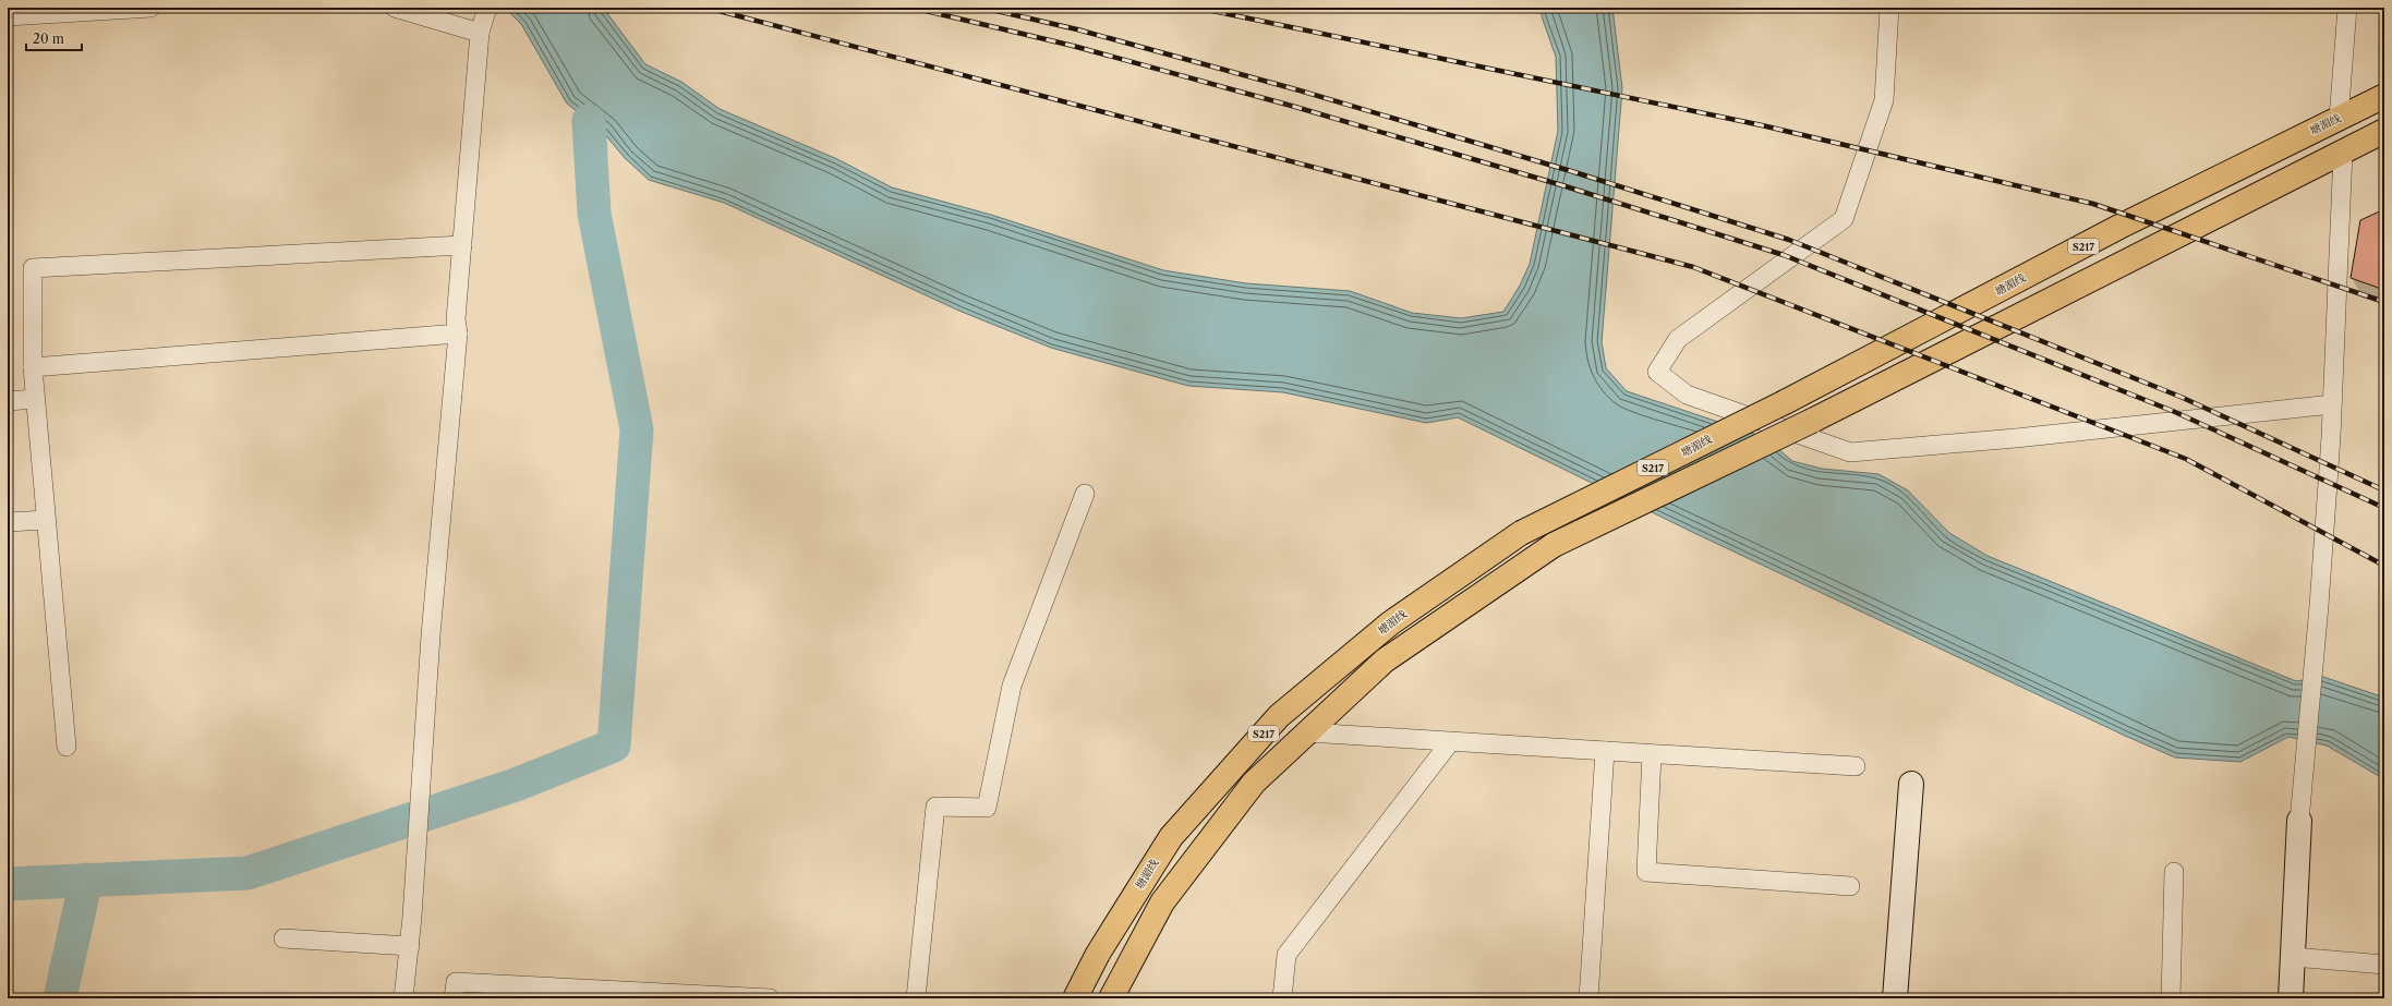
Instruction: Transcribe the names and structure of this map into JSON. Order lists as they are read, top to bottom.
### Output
{
  "streets": {
    "main road": ["塘湄线", "S217"]
  },
  "scale_bar": "20 m"
}
